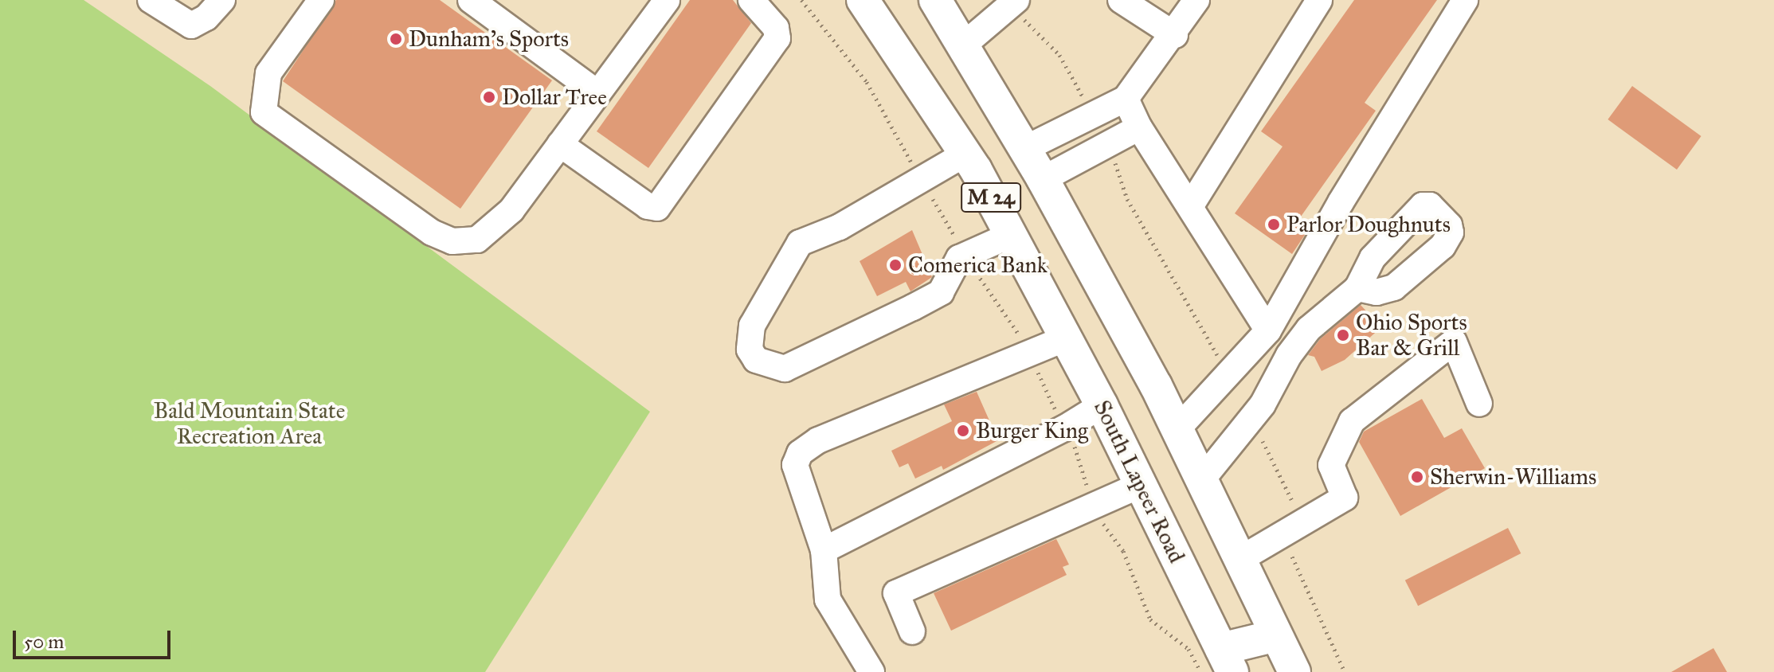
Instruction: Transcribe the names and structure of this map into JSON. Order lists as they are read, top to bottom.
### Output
{
  "streets": {
    "main road": ["M 24", "South Lapeer Road"]
  },
  "parks": ["Bald Mountain State Recreation Area"],
  "places": [
    "Dunham's Sports",
    "Dollar Tree",
    "Parlor Doughnuts",
    "Comerica Bank",
    "Ohio Sports Bar & Grill",
    "Burger King",
    "Sherwin-Williams"
  ],
  "scale_bar": "50 m"
}
